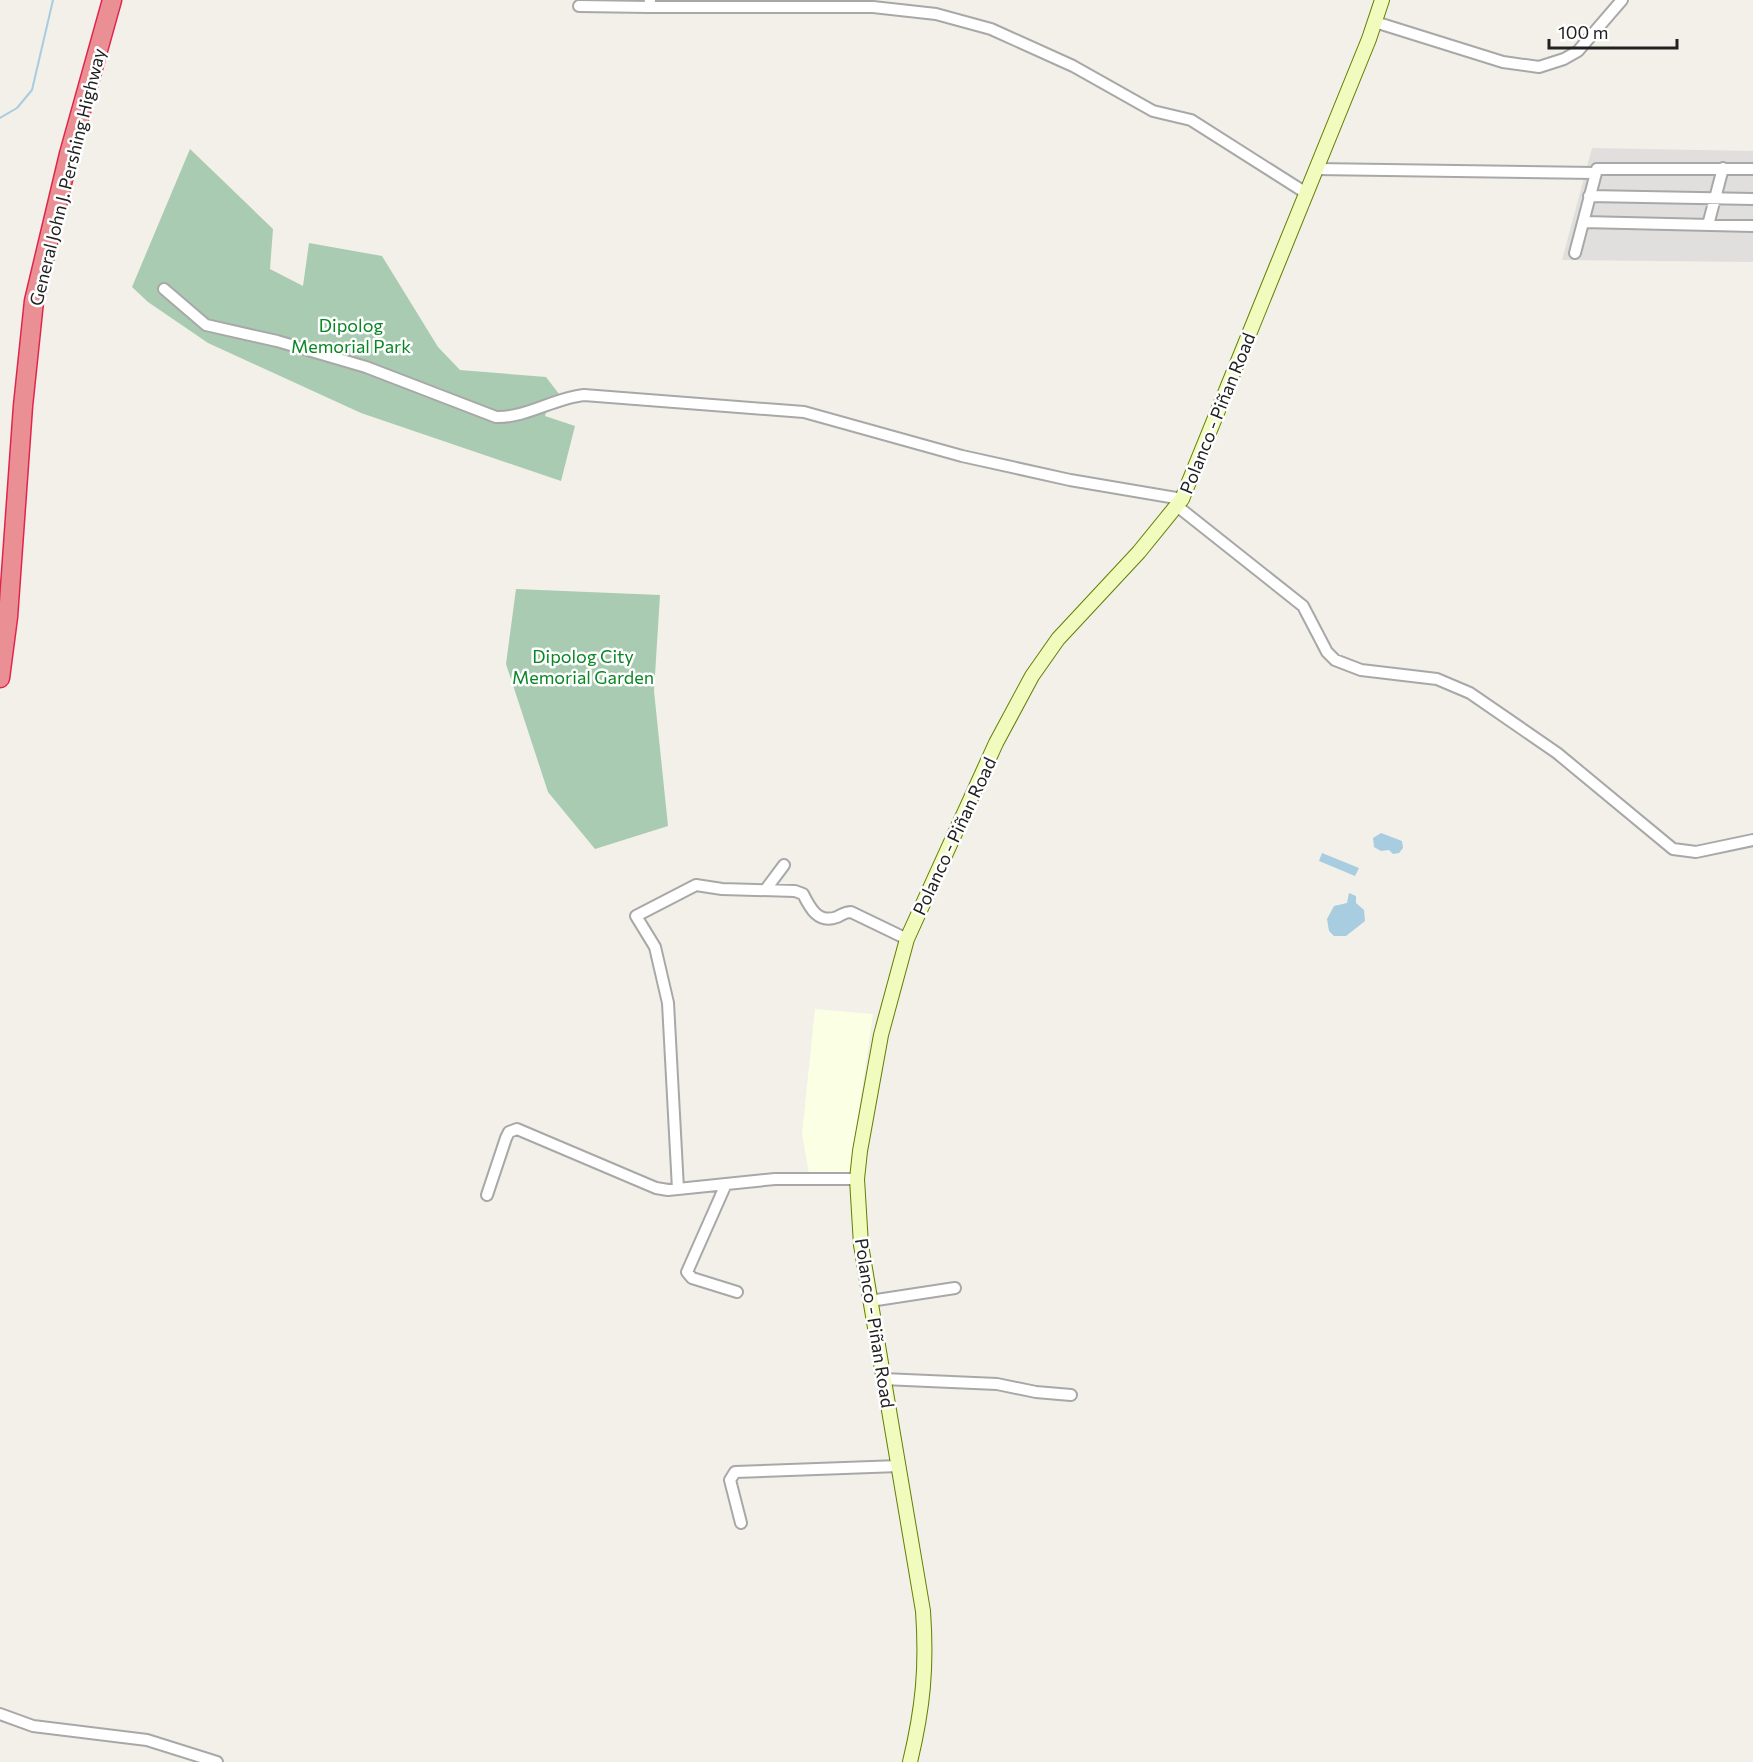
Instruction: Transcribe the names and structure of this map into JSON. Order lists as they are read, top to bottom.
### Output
{
  "streets": {
    "highway": ["General John J. Pershing Highway"],
    "main road": ["Polanco - Piñan Road"]
  },
  "parks": ["Dipolog Memorial Park", "Dipolog City Memorial Garden"],
  "scale_bar": "100 m"
}
